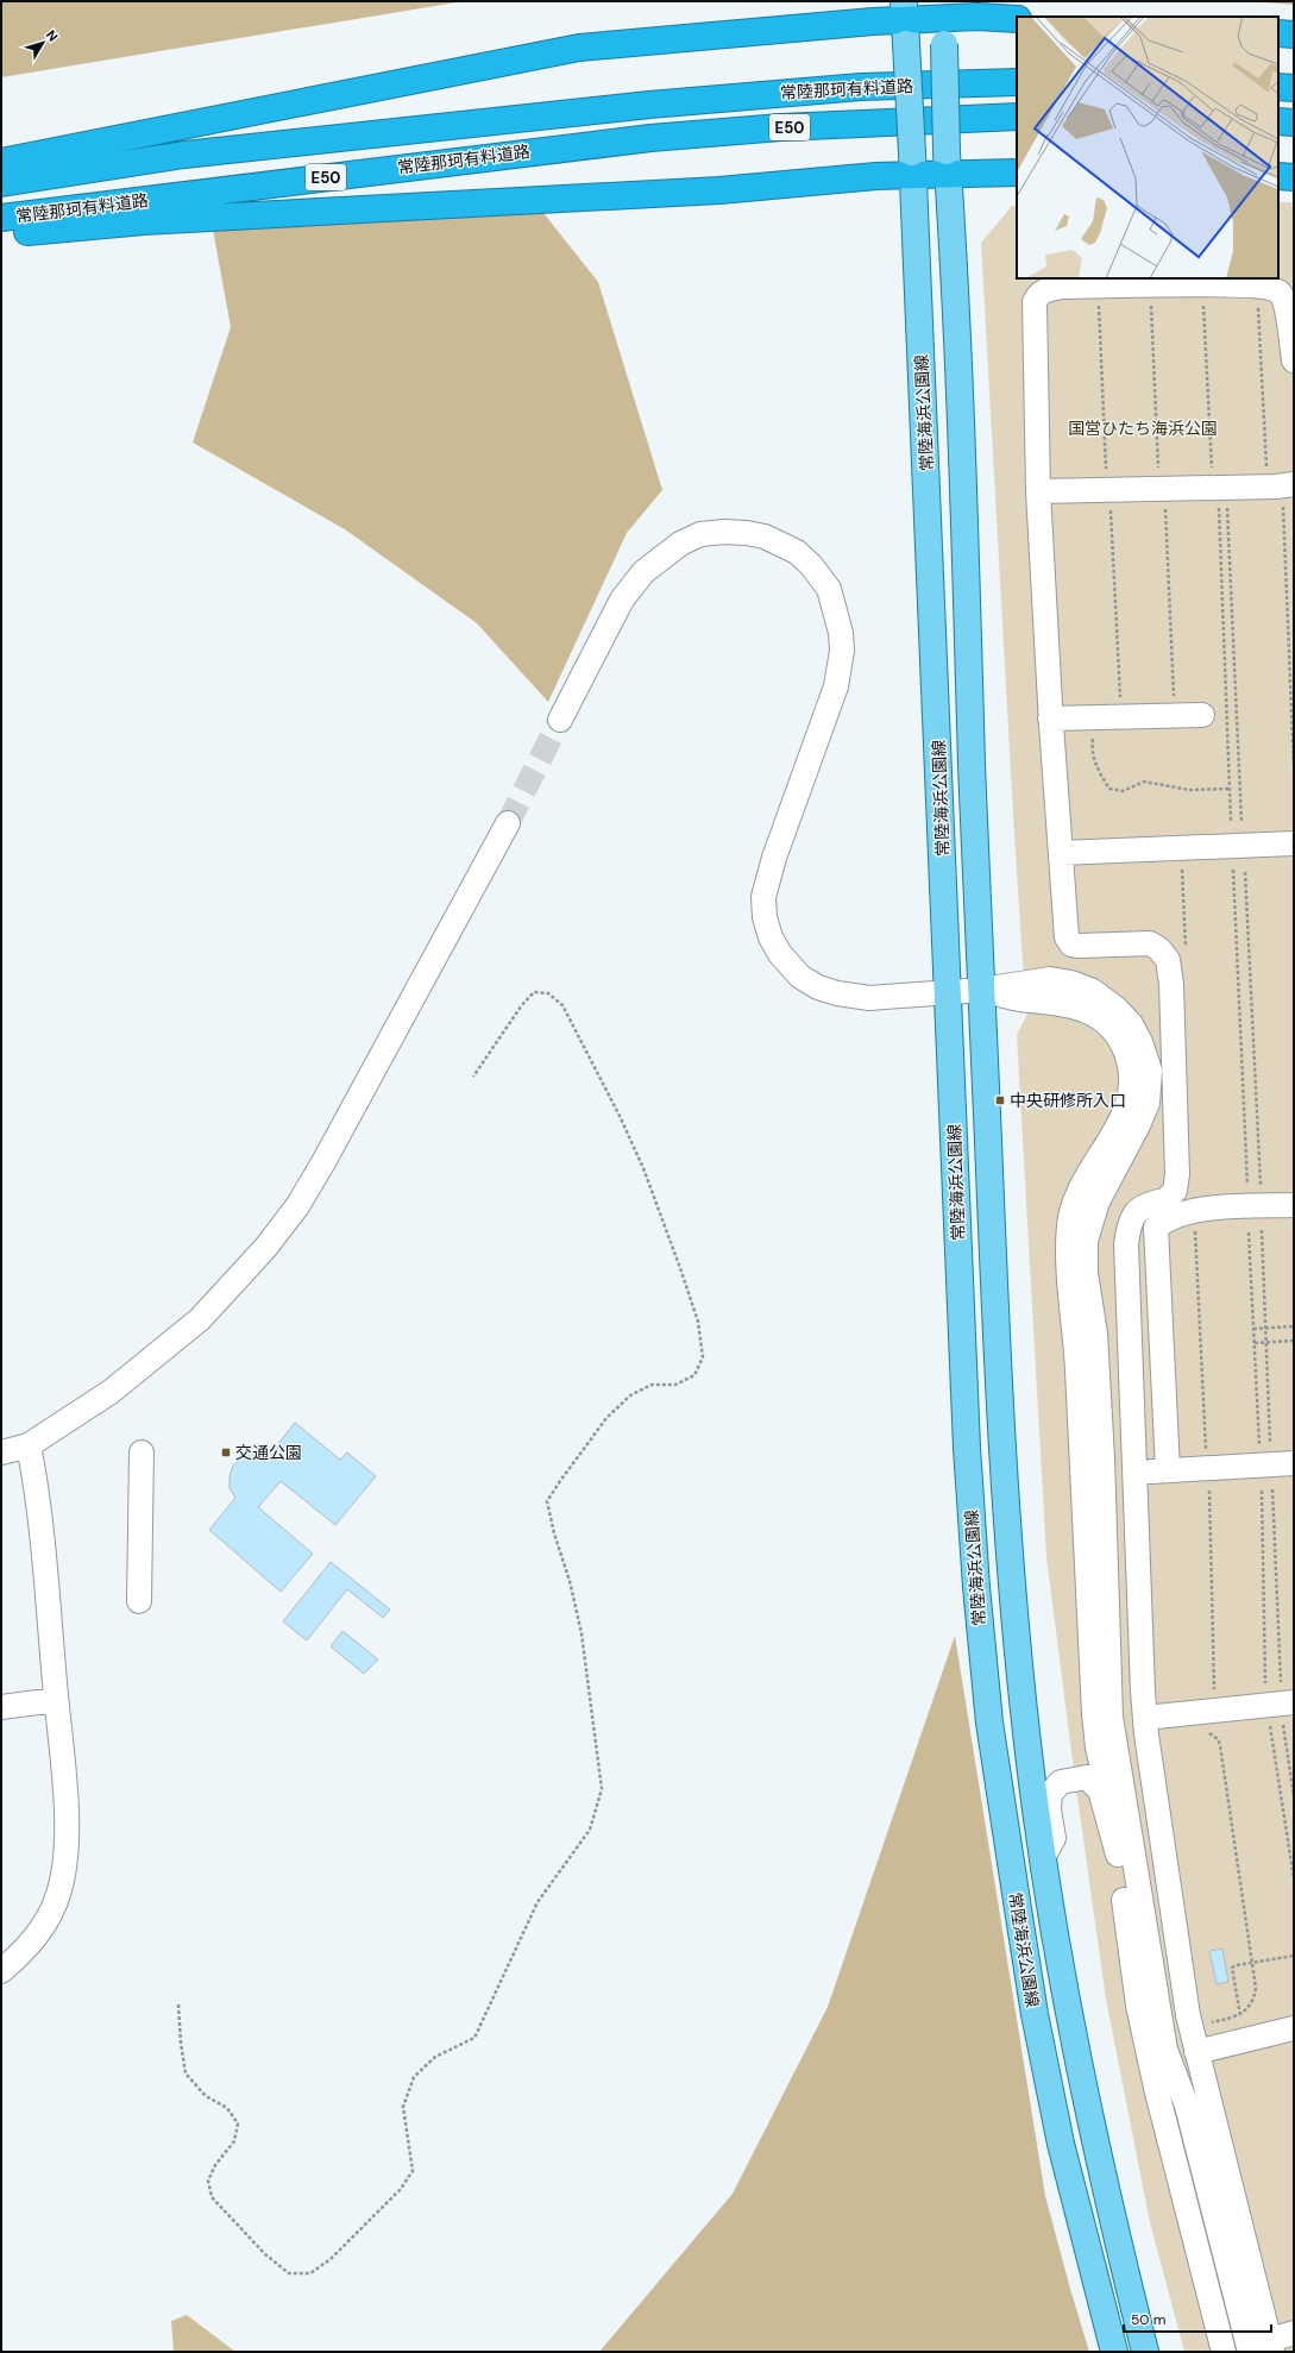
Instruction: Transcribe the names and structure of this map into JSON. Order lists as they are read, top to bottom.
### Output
{
  "streets": {
    "highway": ["常陸那珂有料道路", "E50"],
    "main road": ["常陸海浜公園線"]
  },
  "parks": ["国営ひたち海浜公園"],
  "places": {
    "transit": ["中央研修所入口", "交通公園"]
  },
  "scale_bar": "50 m",
  "north": "top right"
}
